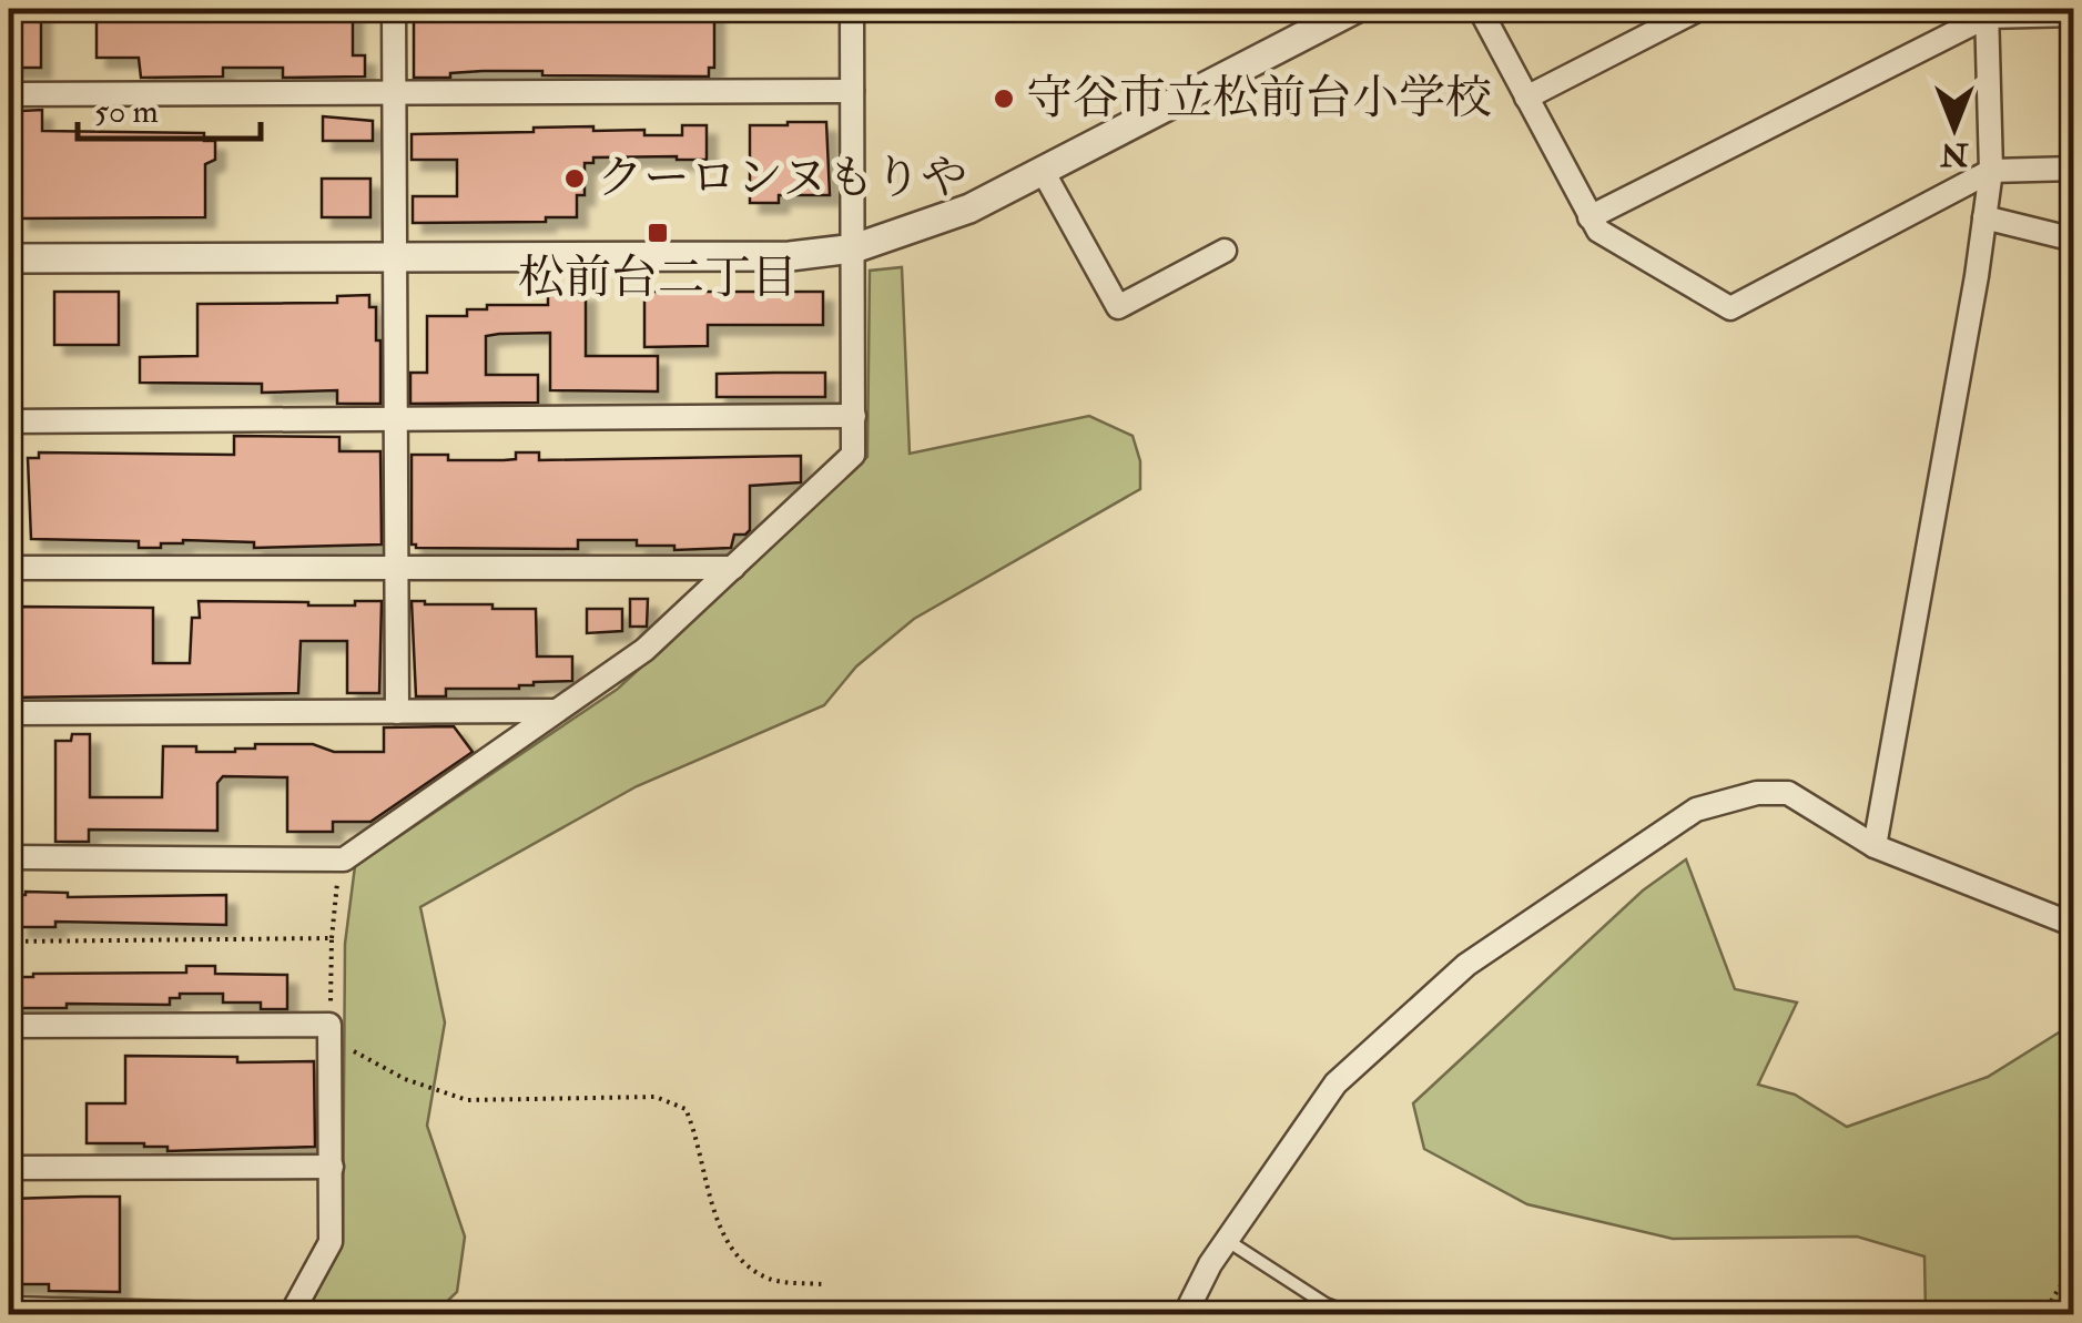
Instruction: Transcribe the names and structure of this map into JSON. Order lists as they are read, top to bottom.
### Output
{
  "places": {
    "other": ["守谷市立松前台小学校", "クーロンヌもりや"],
    "transit": ["松前台二丁目"]
  },
  "scale_bar": "50 m",
  "north": "bottom"
}
